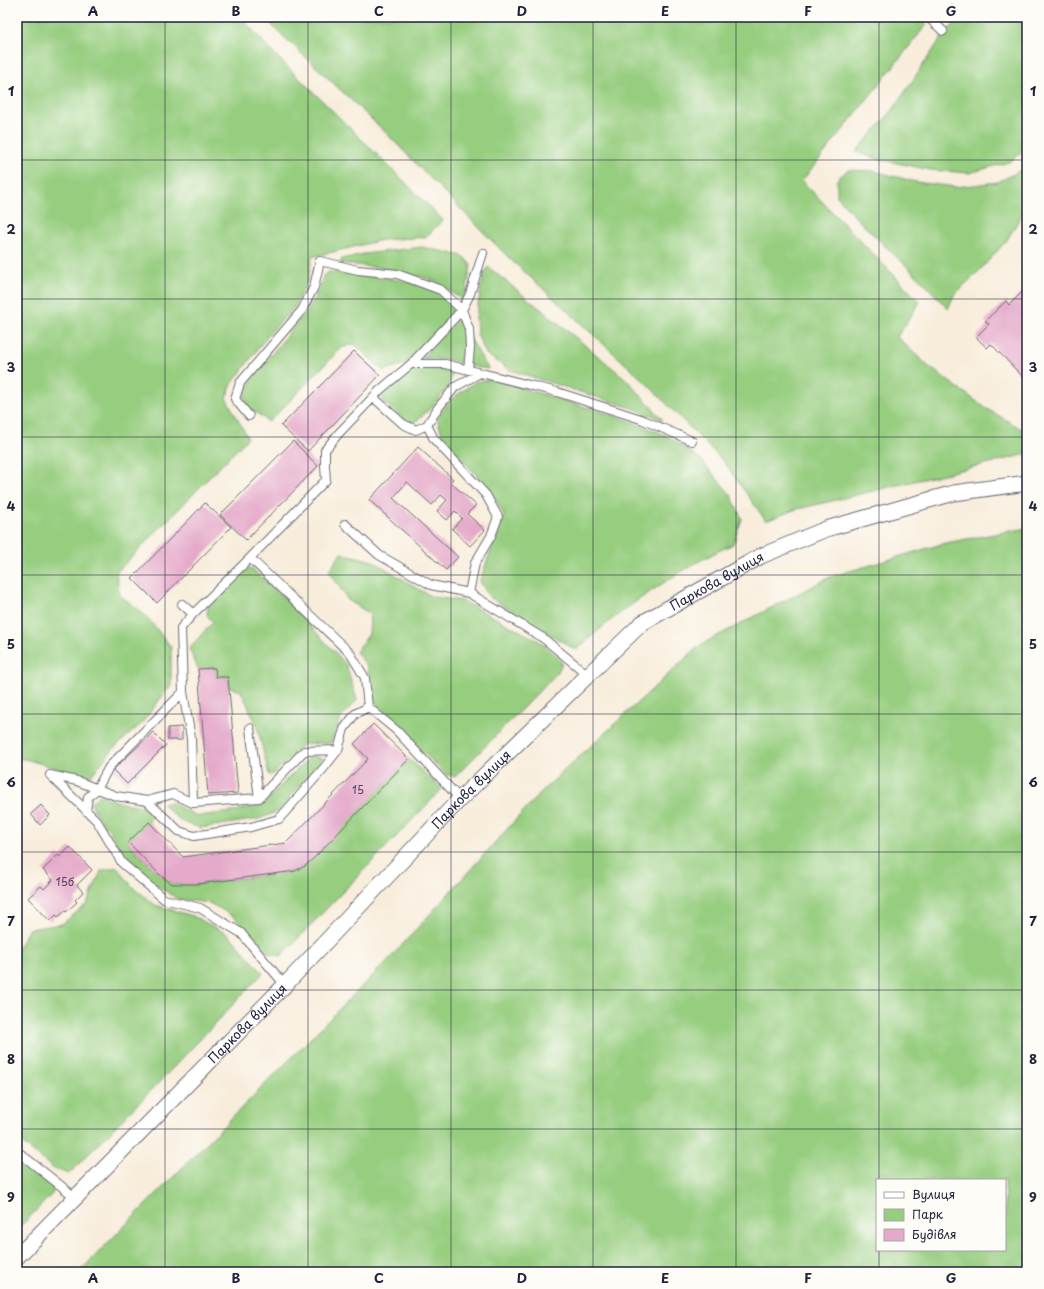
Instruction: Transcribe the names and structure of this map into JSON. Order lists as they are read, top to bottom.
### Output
{
  "streets": {
    "street": ["Паркова вулиця"]
  },
  "house_numbers": ["15", "15б"],
  "legend": ["Вулиця", "Парк", "Будівля"],
  "grid": {
    "columns": [
      "A",
      "B",
      "C",
      "D",
      "E",
      "F",
      "G"
    ],
    "rows": [
      "1",
      "2",
      "3",
      "4",
      "5",
      "6",
      "7",
      "8",
      "9"
    ]
  }
}
